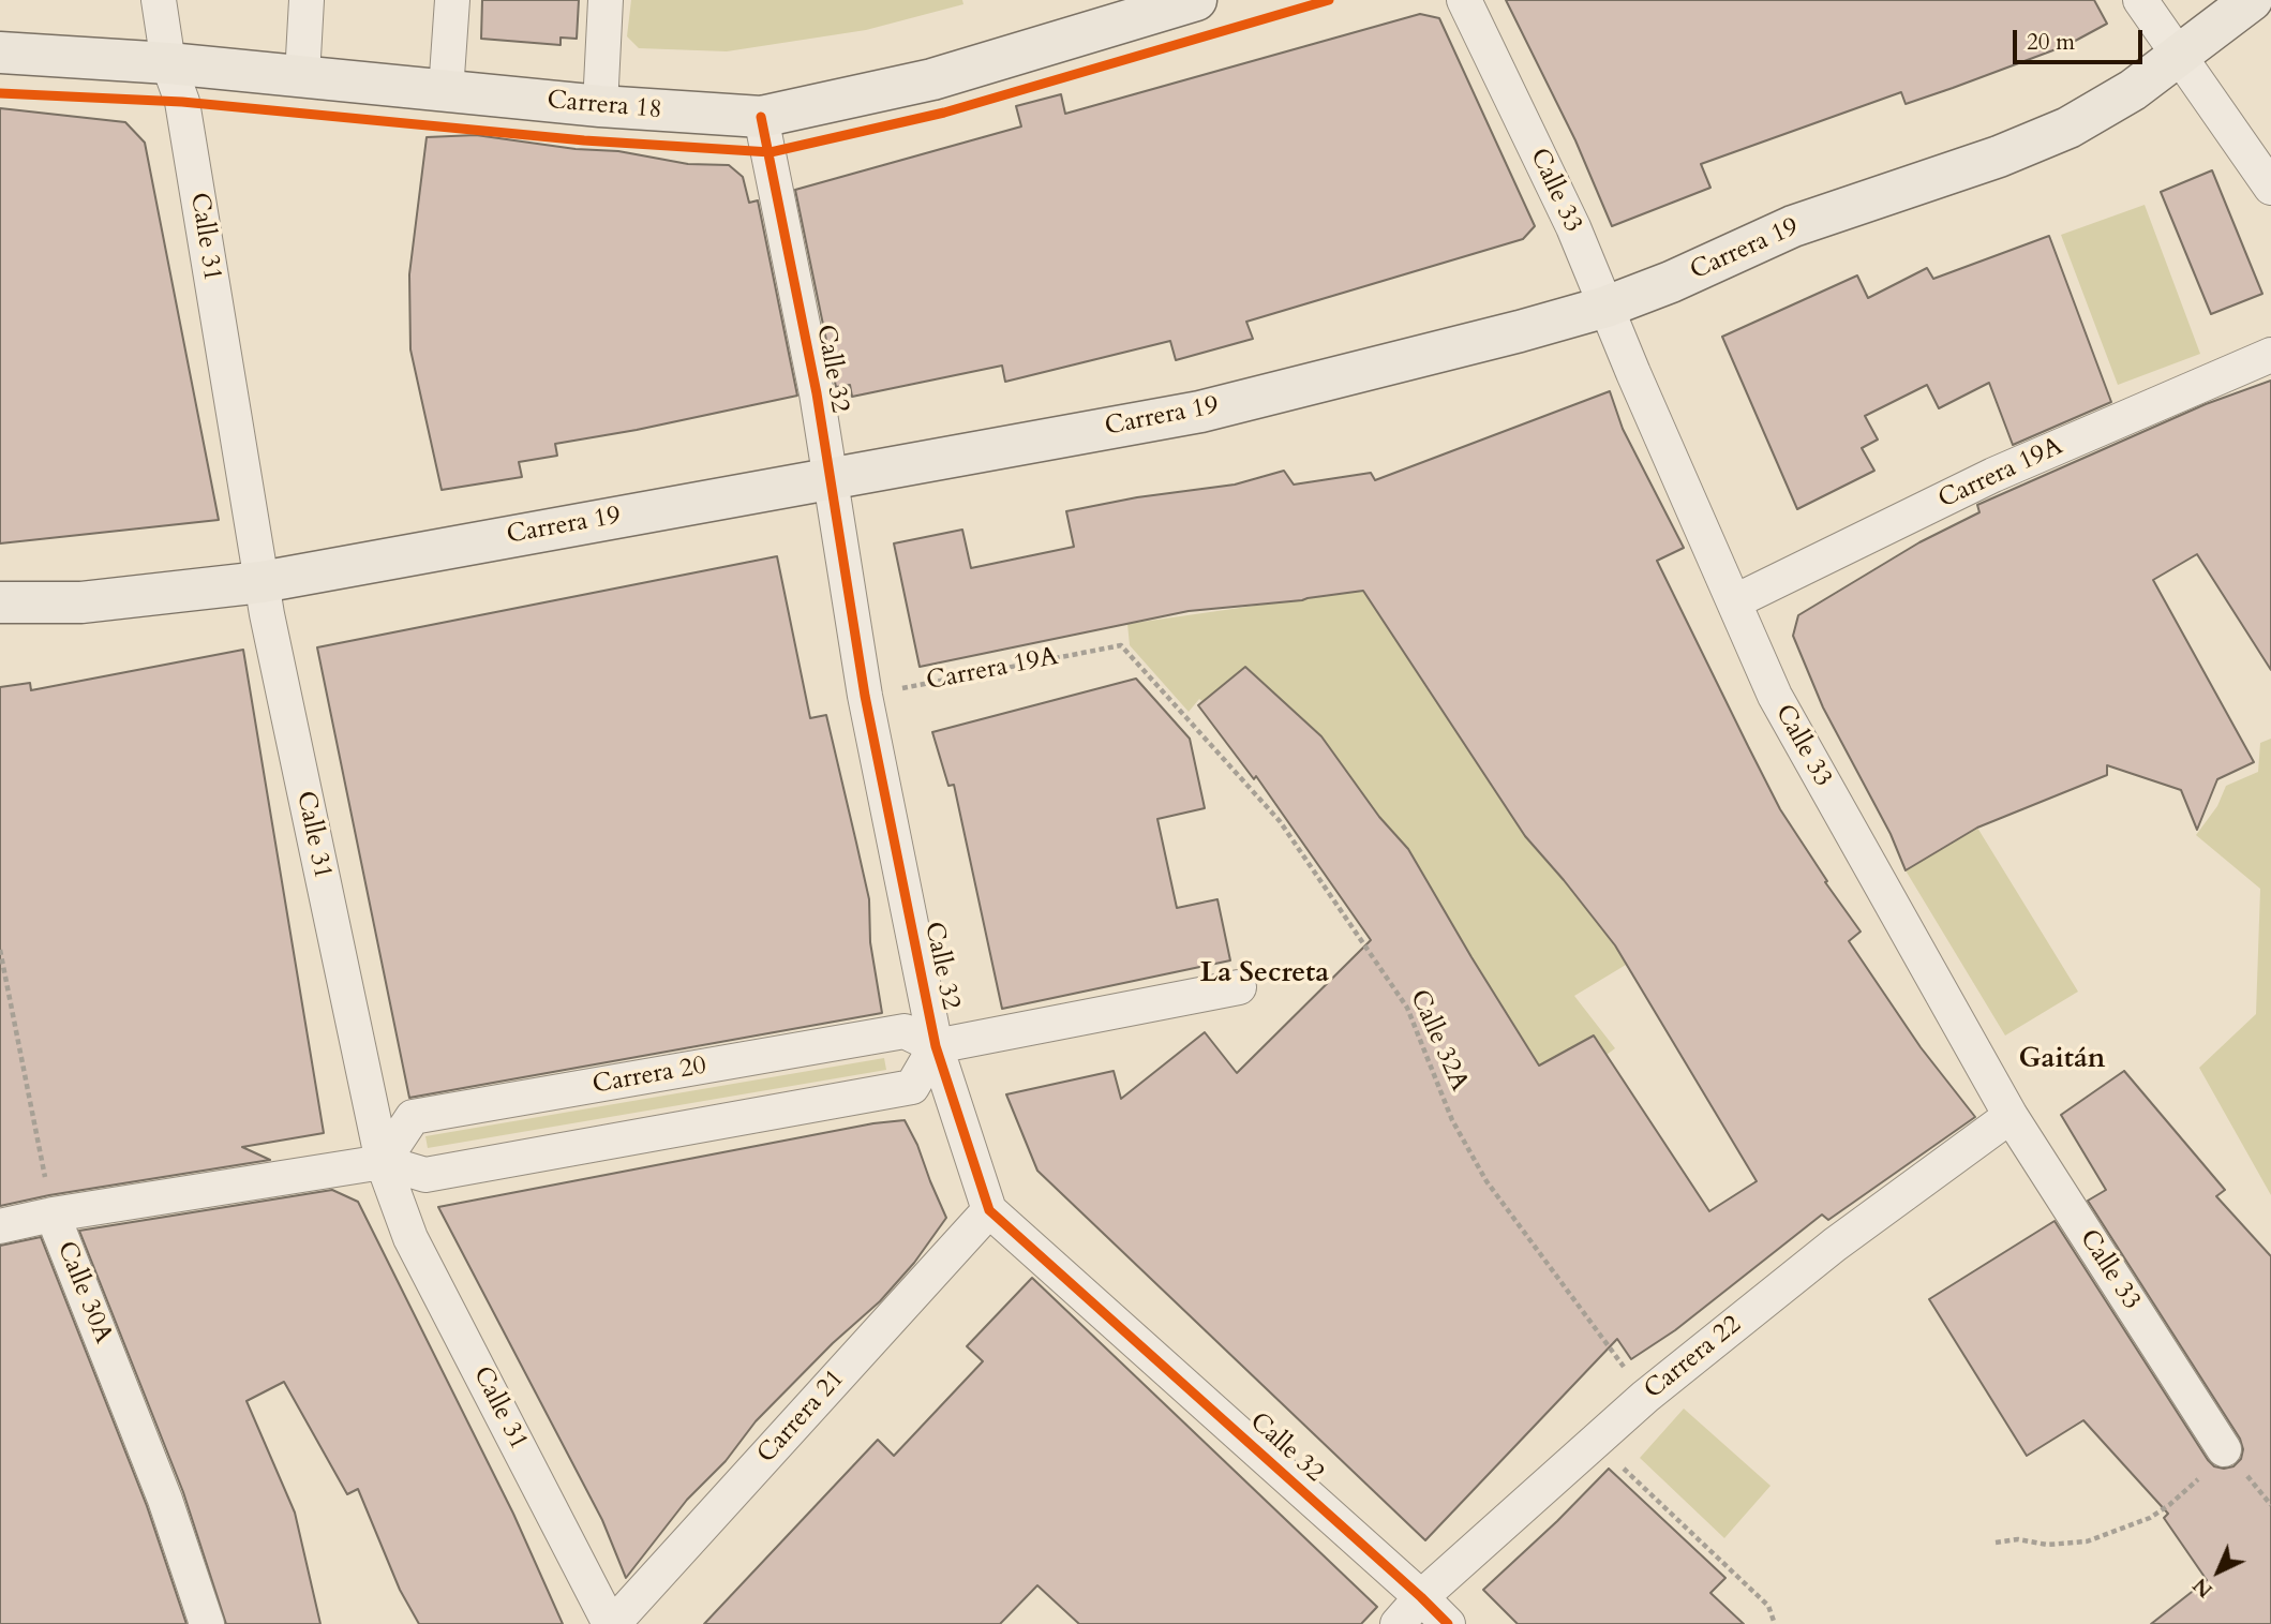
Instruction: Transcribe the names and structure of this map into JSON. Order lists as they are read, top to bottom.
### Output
{
  "streets": {
    "main road": ["Carrera 18", "Carrera 19"],
    "street": [
      "Calle 33",
      "Calle 31",
      "Calle 32",
      "Carrera 19A",
      "Carrera 20",
      "Calle 30A",
      "Carrera 22",
      "Carrera 21"
    ],
    "path": ["Calle 32A"]
  },
  "crossings": [
    ["Carrera 18", "Calle 31"],
    ["Carrera 18", "Calle 32"],
    ["Calle 33", "Carrera 19"],
    ["Calle 33", "Carrera 19A"],
    ["Calle 33", "Carrera 22"],
    ["Calle 31", "Carrera 19"],
    ["Calle 31", "Carrera 20"],
    ["Calle 31", "Carrera 21"],
    ["Carrera 19", "Calle 32"],
    ["Calle 32", "Carrera 19A"],
    ["Calle 32", "Carrera 20"],
    ["Calle 32", "Carrera 22"],
    ["Calle 32", "Carrera 21"],
    ["Carrera 19A", "Calle 32A"],
    ["Calle 32A", "Carrera 22"]
  ],
  "districts": ["La Secreta", "Gaitán"],
  "scale_bar": "20 m",
  "north": "bottom left"
}
